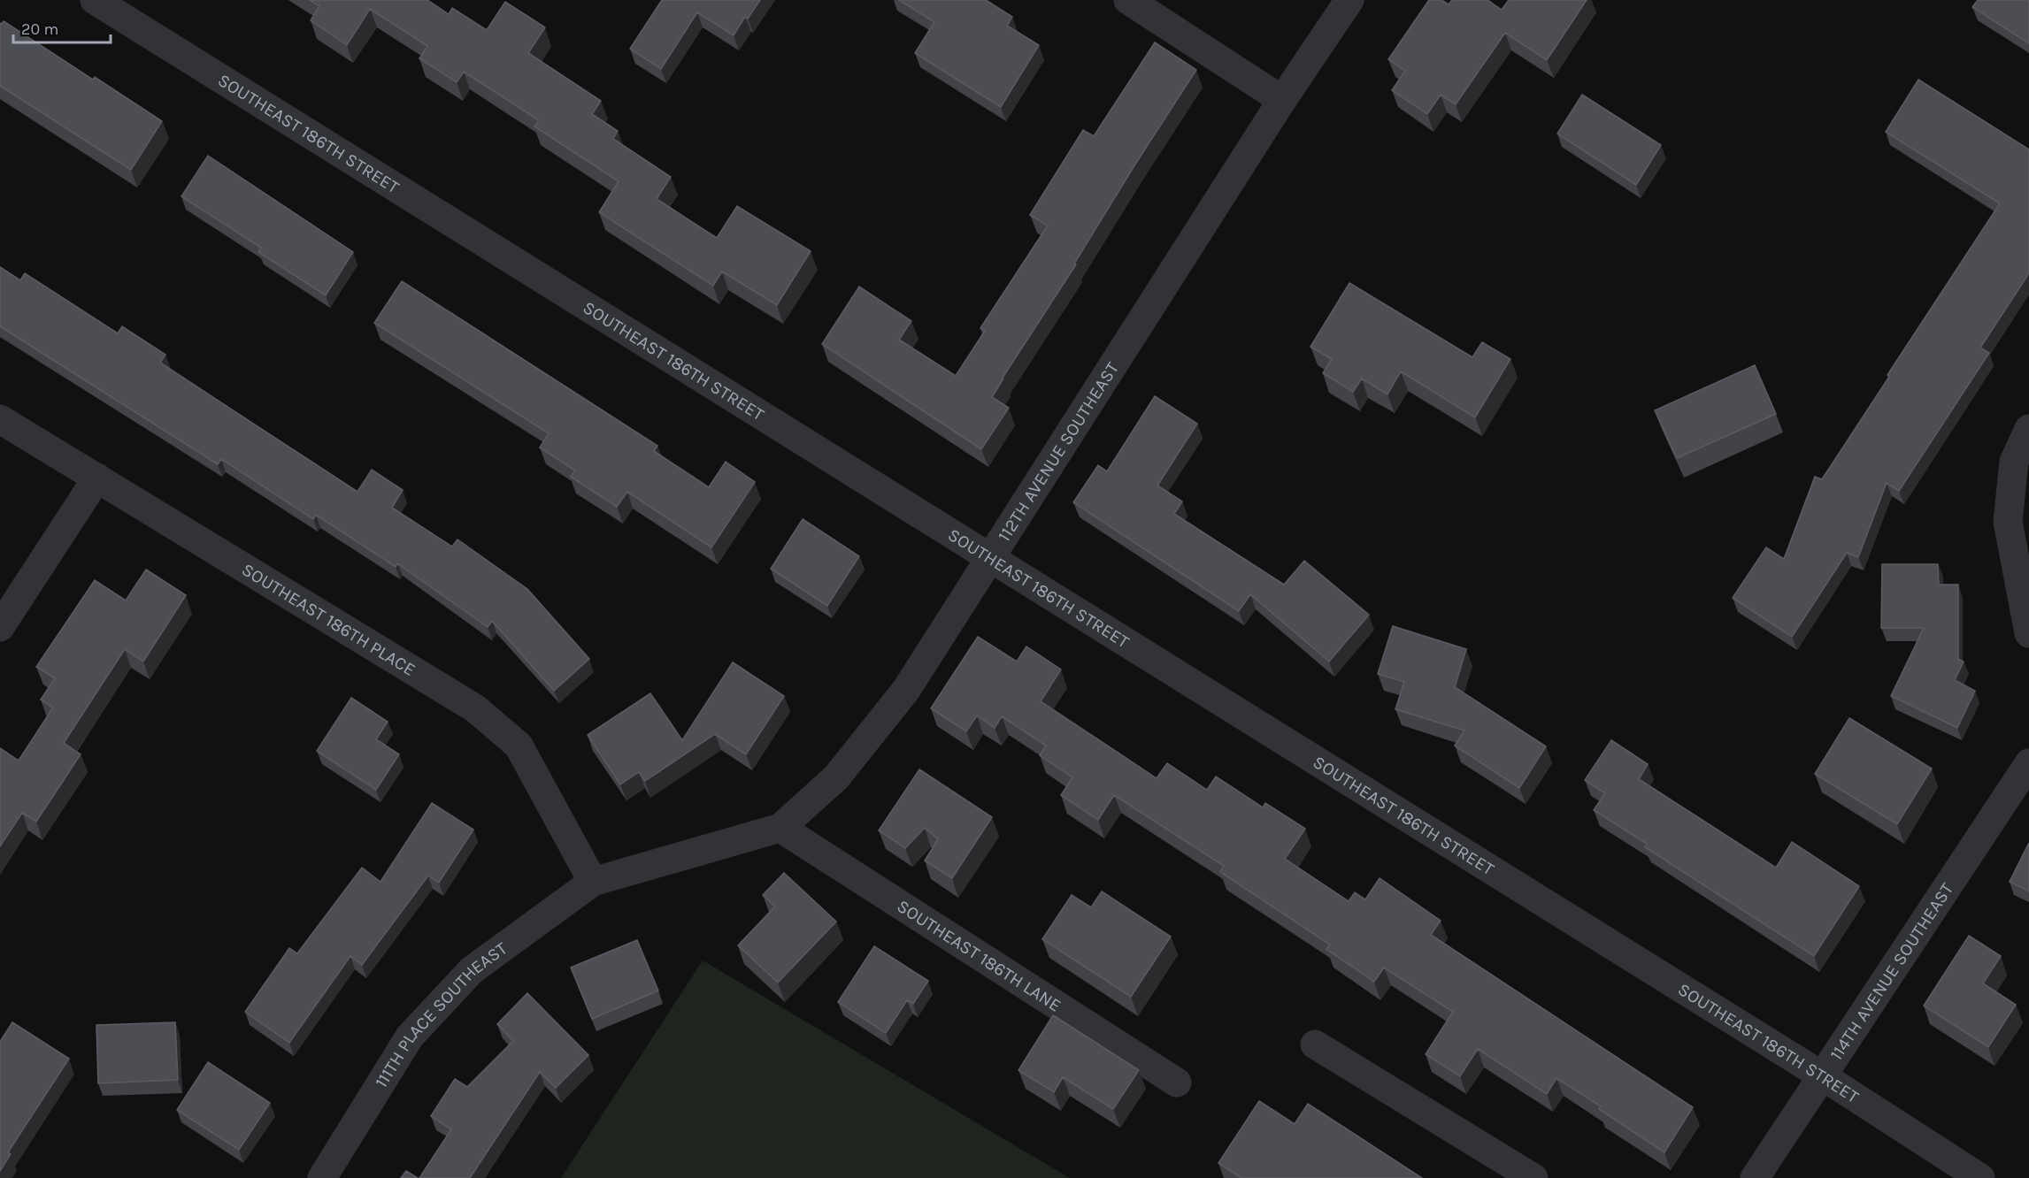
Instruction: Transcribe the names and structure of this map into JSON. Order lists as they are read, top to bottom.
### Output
{
  "streets": {
    "street": [
      "SOUTHEAST 186TH STREET",
      "112TH AVENUE SOUTHEAST",
      "SOUTHEAST 186TH PLACE",
      "SOUTHEAST 186TH LANE",
      "114TH AVENUE SOUTHEAST",
      "111TH PLACE SOUTHEAST"
    ]
  },
  "crossings": [
    ["SOUTHEAST 186TH STREET", "112TH AVENUE SOUTHEAST"],
    ["SOUTHEAST 186TH STREET", "114TH AVENUE SOUTHEAST"],
    ["112TH AVENUE SOUTHEAST", "SOUTHEAST 186TH PLACE"],
    ["112TH AVENUE SOUTHEAST", "SOUTHEAST 186TH LANE"],
    ["112TH AVENUE SOUTHEAST", "111TH PLACE SOUTHEAST"],
    ["SOUTHEAST 186TH PLACE", "111TH PLACE SOUTHEAST"]
  ],
  "scale_bar": "20 m"
}
